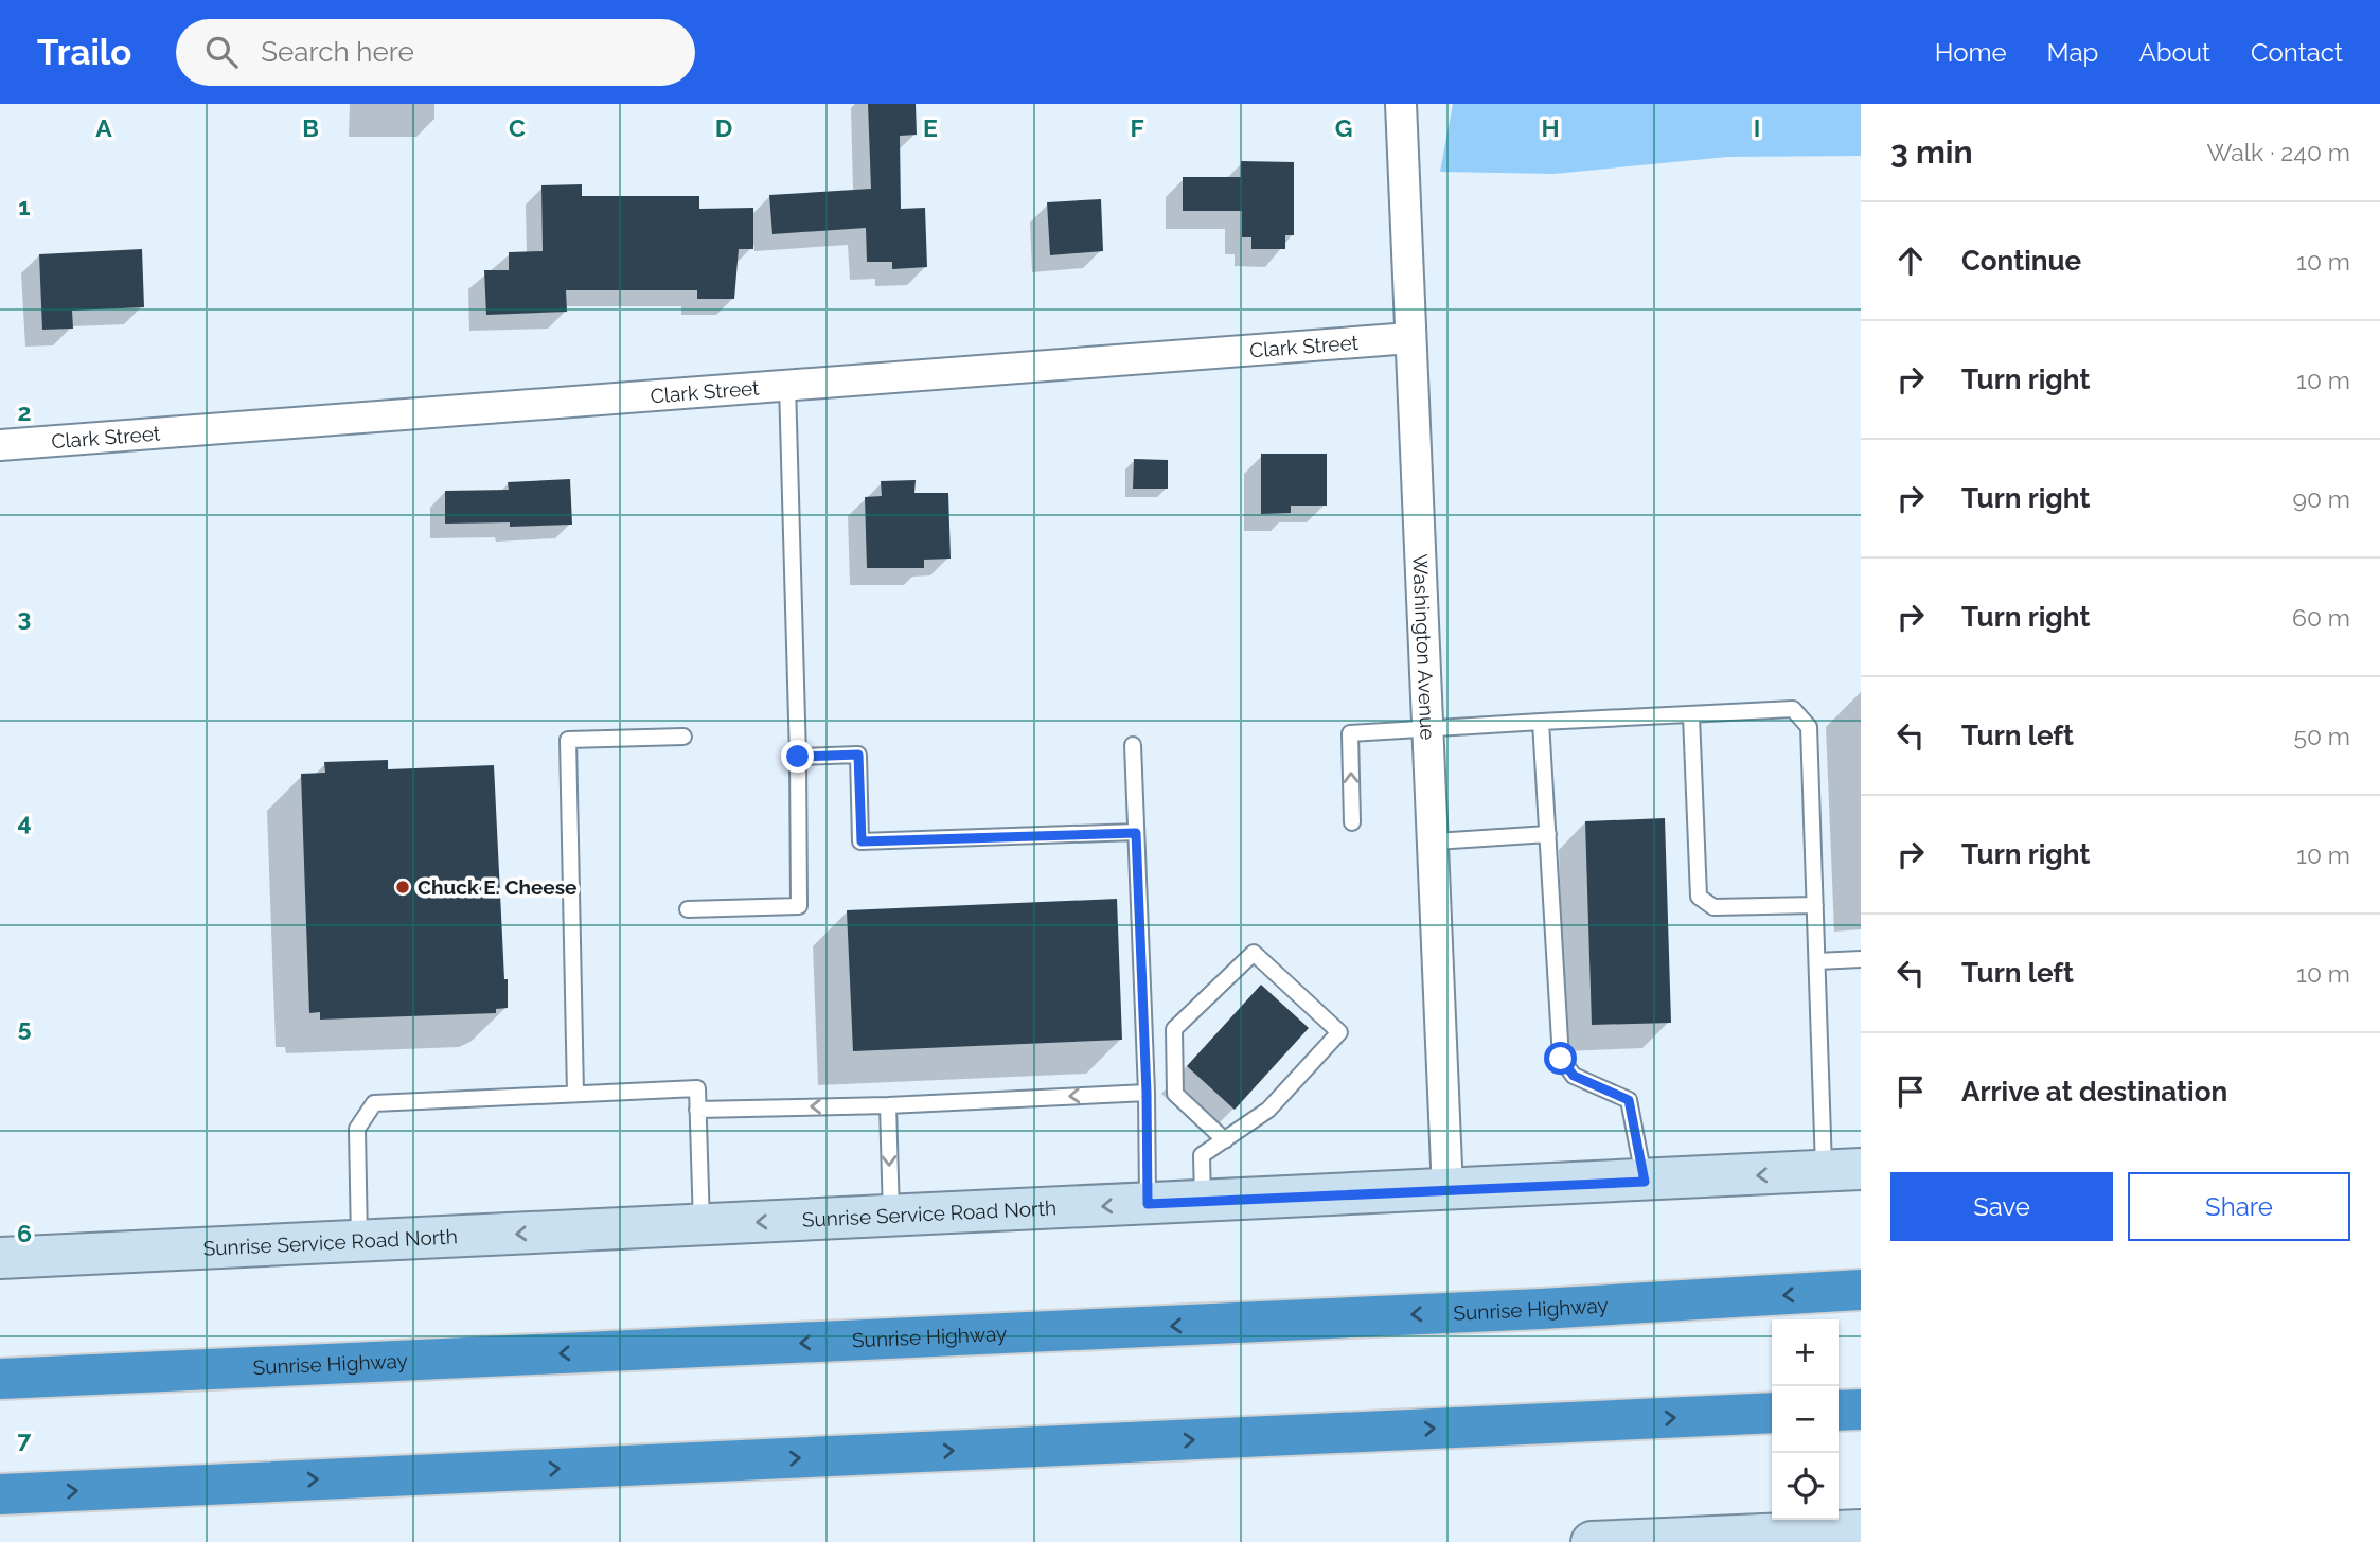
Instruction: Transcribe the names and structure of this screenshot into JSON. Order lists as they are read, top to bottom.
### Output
{
  "streets": {
    "highway": ["Sunrise Highway"],
    "main road": ["Sunrise Service Road North"],
    "street": ["Clark Street", "Washington Avenue"]
  },
  "crossings": [
    ["Clark Street", "Washington Avenue"],
    ["Washington Avenue", "Sunrise Service Road North"]
  ],
  "one_way": ["Sunrise Service Road North"],
  "places": ["Chuck E. Cheese"],
  "page": {
    "header": "Trailo",
    "search": "Search here",
    "nav": [
      "Home",
      "Map",
      "About",
      "Contact"
    ],
    "heading": ["3 min", "Walk · 240 m"],
    "list": [
      ["Continue", "10 m"],
      ["Turn right", "10 m"],
      ["Turn right", "90 m"],
      ["Turn right", "60 m"],
      ["Turn left", "50 m"],
      ["Turn right", "10 m"],
      ["Turn left", "10 m"],
      "Arrive at destination"
    ],
    "buttons": ["Save", "Share"],
    "map_buttons": ["+", "−"]
  },
  "grid": {
    "columns": [
      "A",
      "B",
      "C",
      "D",
      "E",
      "F",
      "G",
      "H",
      "I"
    ],
    "rows": [
      "1",
      "2",
      "3",
      "4",
      "5",
      "6",
      "7"
    ]
  }
}
